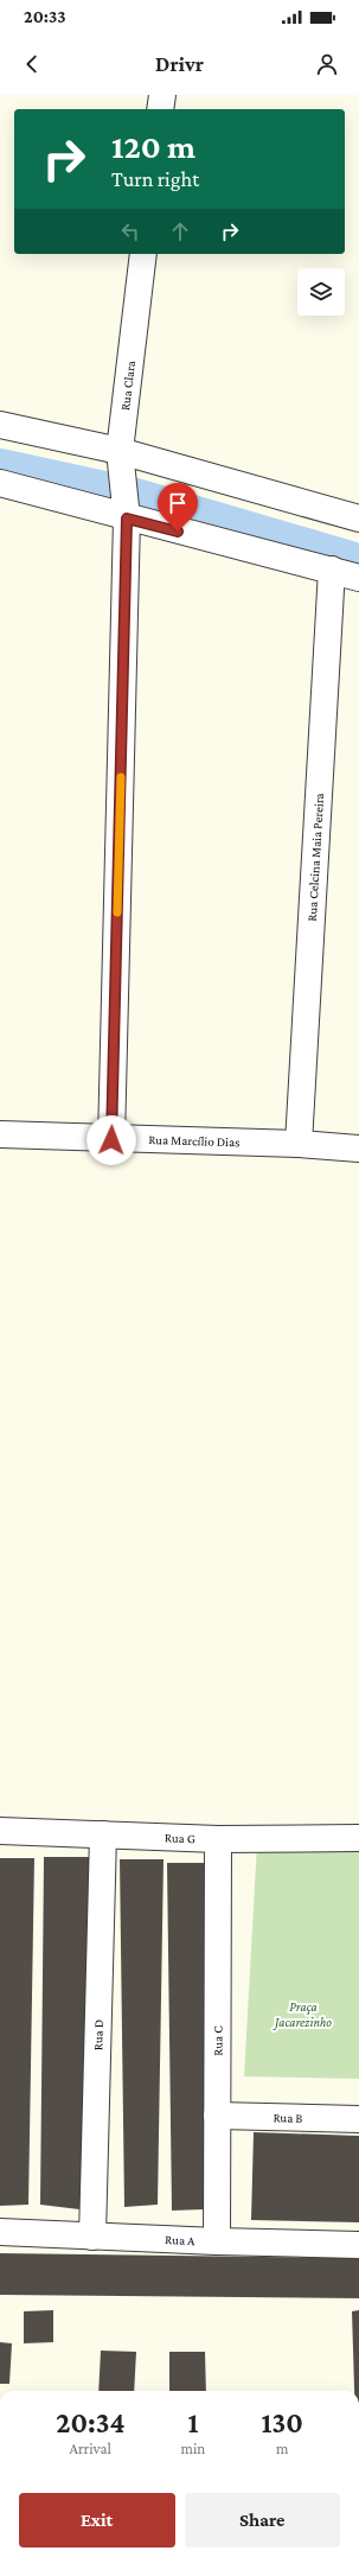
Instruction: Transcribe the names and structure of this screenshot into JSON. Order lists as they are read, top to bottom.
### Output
{
  "streets": {
    "street": [
      "Rua Clara",
      "Rua Celcina Maia Pereira",
      "Rua Marcílio Dias",
      "Rua G",
      "Rua D",
      "Rua C",
      "Rua B",
      "Rua A"
    ]
  },
  "crossings": [
    ["Rua Clara", "Rua Marcílio Dias"],
    ["Rua Celcina Maia Pereira", "Rua Marcílio Dias"],
    ["Rua G", "Rua D"],
    ["Rua G", "Rua C"],
    ["Rua D", "Rua A"],
    ["Rua C", "Rua B"],
    ["Rua C", "Rua A"]
  ],
  "parks": ["Praça Jacarezinho"],
  "page": {
    "status": "20:33",
    "header": "Drivr",
    "turn": ["120 m", "Turn right"],
    "eta": [
      "20:34",
      "Arrival",
      "1",
      "min",
      "130",
      "m"
    ],
    "buttons": ["Exit", "Share"]
  }
}
